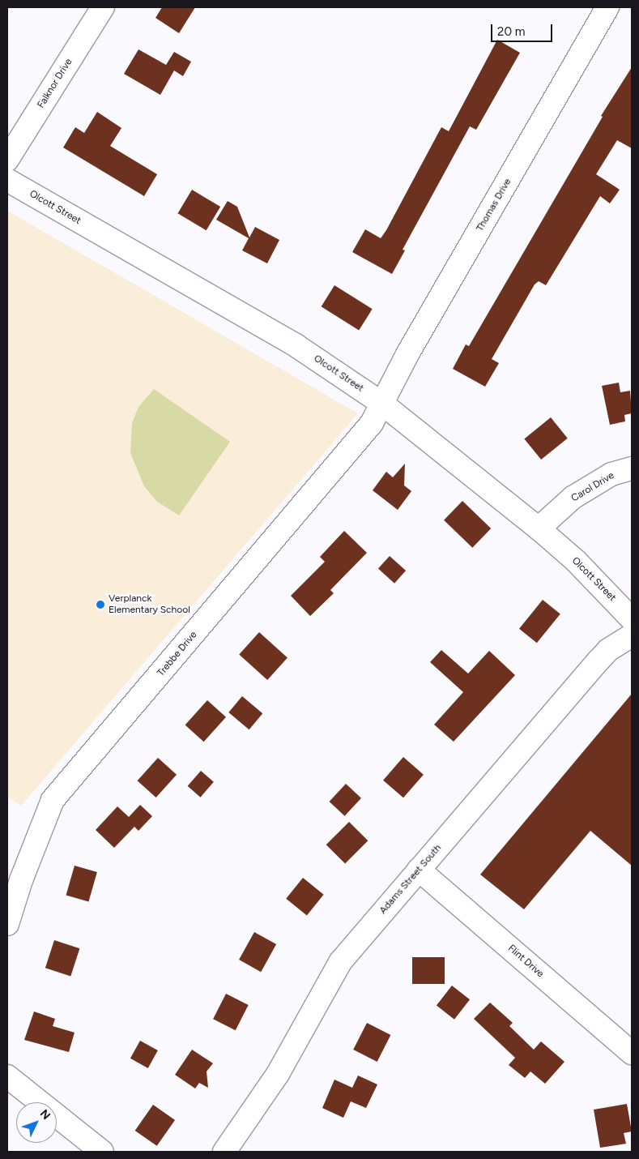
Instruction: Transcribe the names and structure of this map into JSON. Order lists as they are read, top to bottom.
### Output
{
  "streets": {
    "street": [
      "Falknor Drive",
      "Thomas Drive",
      "Olcott Street",
      "Carol Drive",
      "Trebbe Drive",
      "Adams Street South",
      "Flint Drive"
    ]
  },
  "crossings": [
    ["Thomas Drive", "Olcott Street"],
    ["Thomas Drive", "Trebbe Drive"],
    ["Olcott Street", "Carol Drive"],
    ["Olcott Street", "Trebbe Drive"],
    ["Adams Street South", "Flint Drive"]
  ],
  "places": ["Verplanck Elementary School"],
  "scale_bar": "20 m",
  "north": "top right"
}
